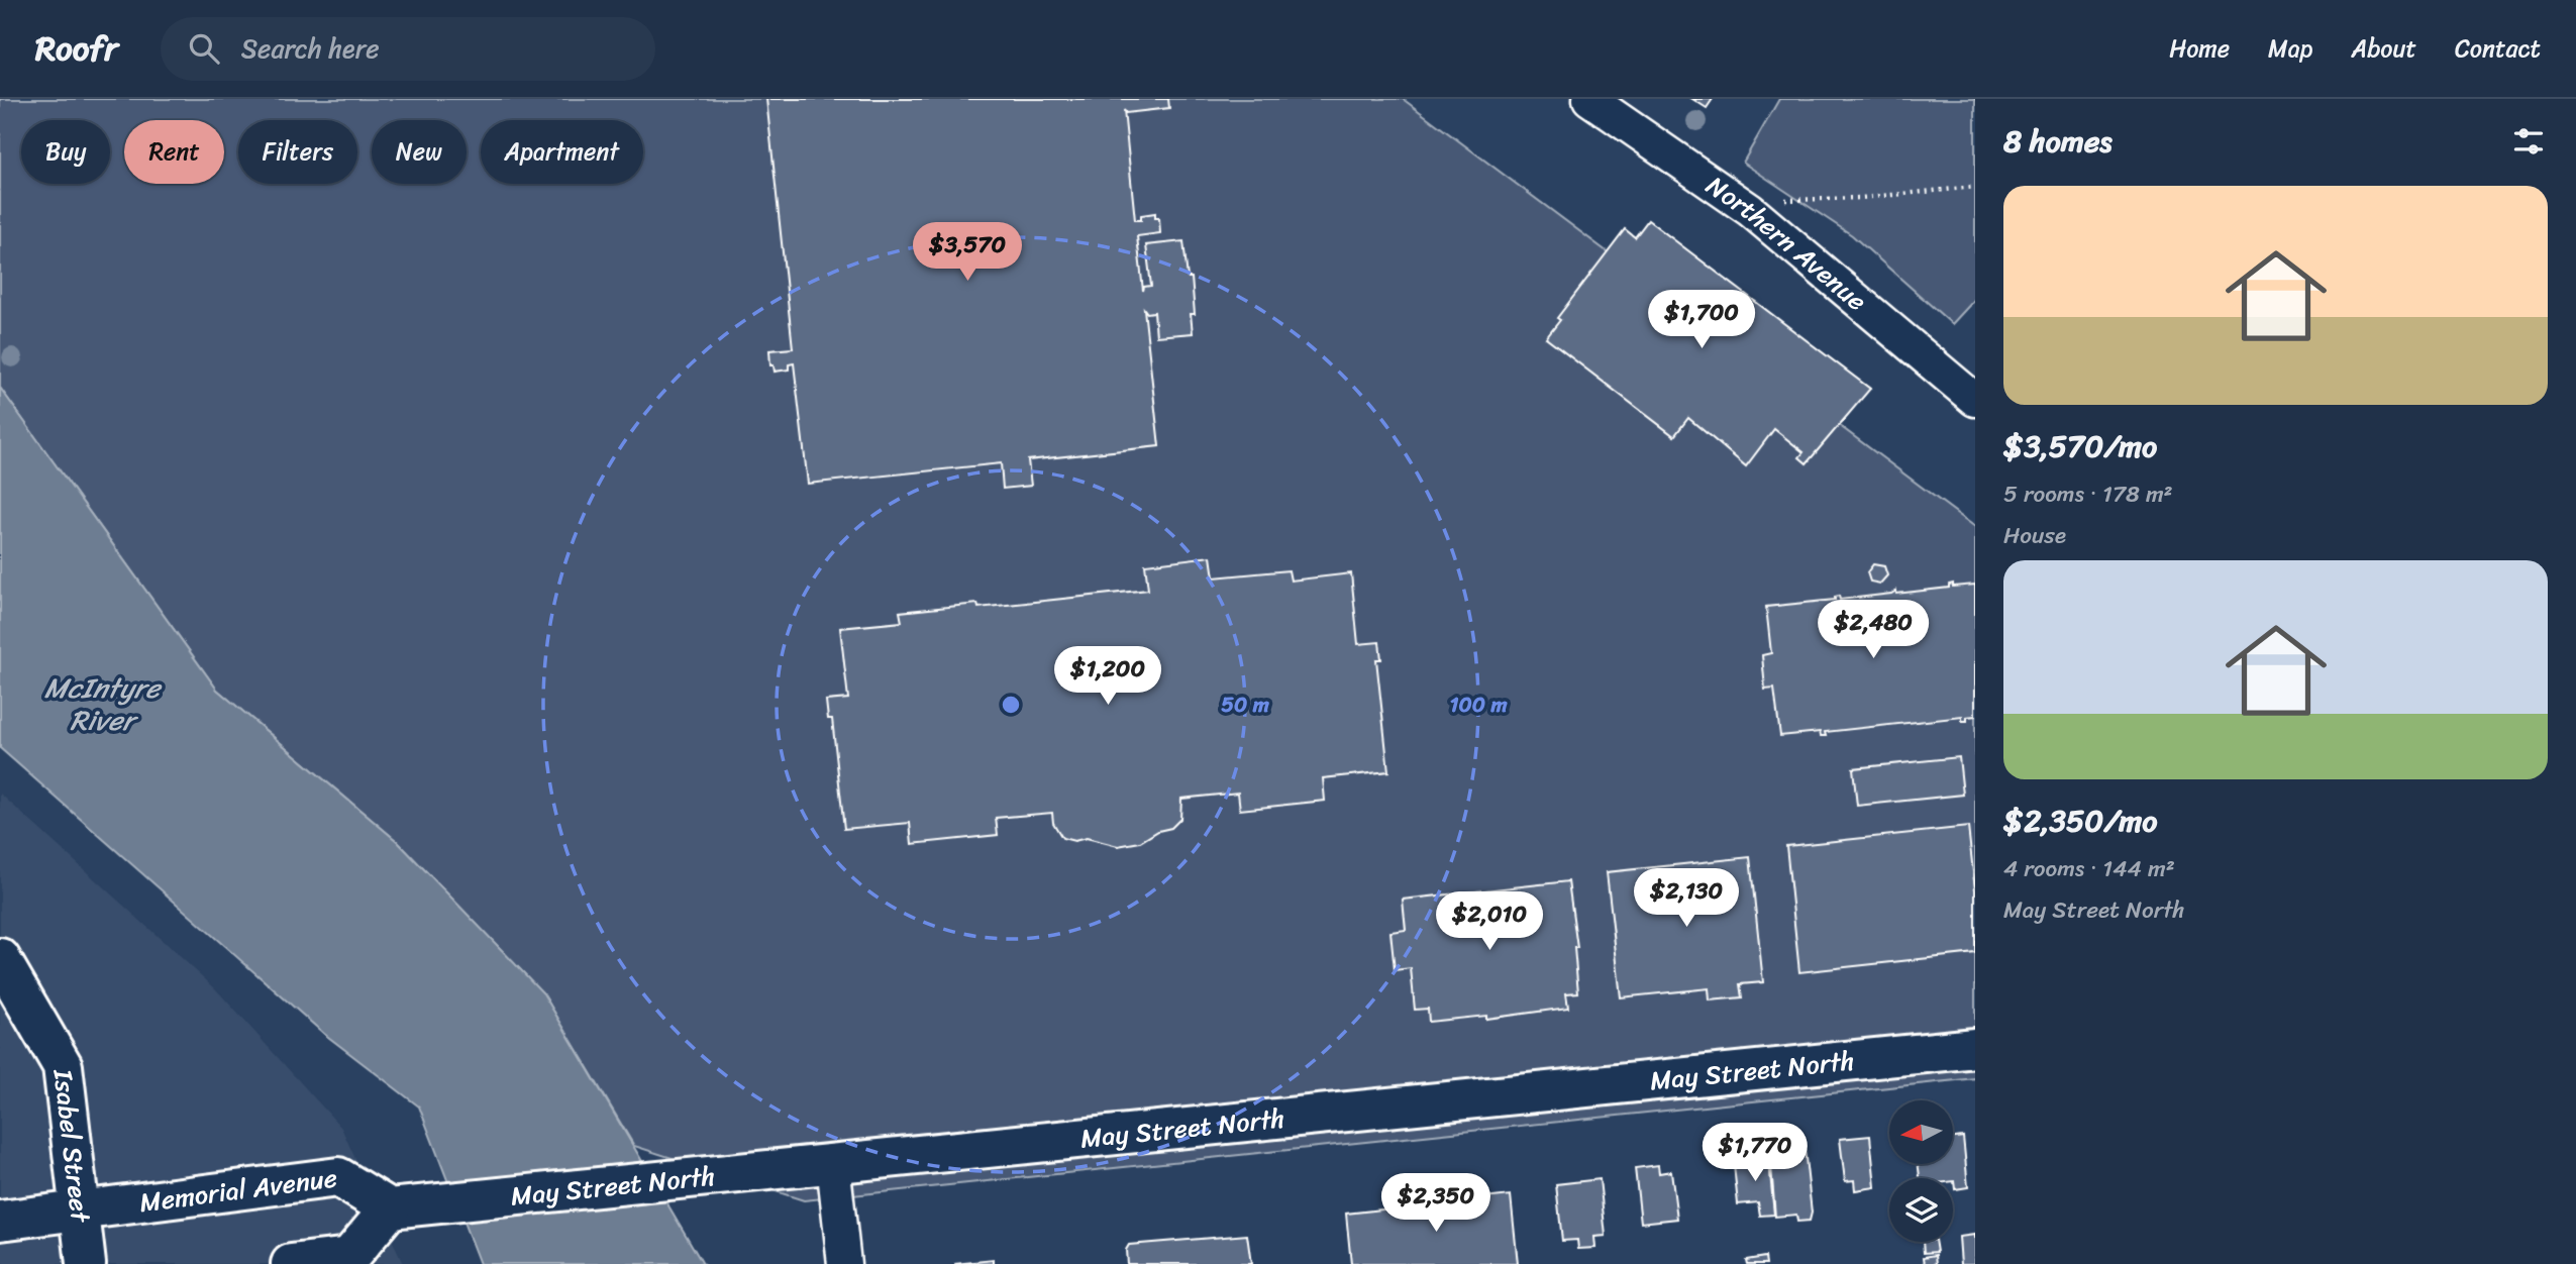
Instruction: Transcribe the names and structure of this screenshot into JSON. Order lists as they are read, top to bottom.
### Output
{
  "streets": {
    "main road": ["May Street North", "Isabel Street", "Memorial Avenue"],
    "street": ["Northern Avenue"]
  },
  "crossings": [
    ["May Street North", "Memorial Avenue"],
    ["Isabel Street", "Memorial Avenue"]
  ],
  "water": ["McIntyre River"],
  "north": "left",
  "page": {
    "header": "Roofr",
    "search": "Search here",
    "nav": [
      "Home",
      "Map",
      "About",
      "Contact"
    ],
    "heading": "8 homes",
    "chip": [
      "Buy",
      "Rent",
      "Filters",
      "New",
      "Apartment"
    ],
    "list": [
      {
        "name": "$3,570/mo",
        "note": "5 rooms · 178 m² · House"
      },
      {
        "name": "$2,350/mo",
        "note": "4 rooms · 144 m² · May Street North"
      }
    ],
    "price": [
      "$3,570",
      "$1,700",
      "$2,480",
      "$1,200",
      "$2,130",
      "$2,010",
      "$1,770",
      "$2,350"
    ]
  },
  "rings": ["50 m", "100 m"]
}
